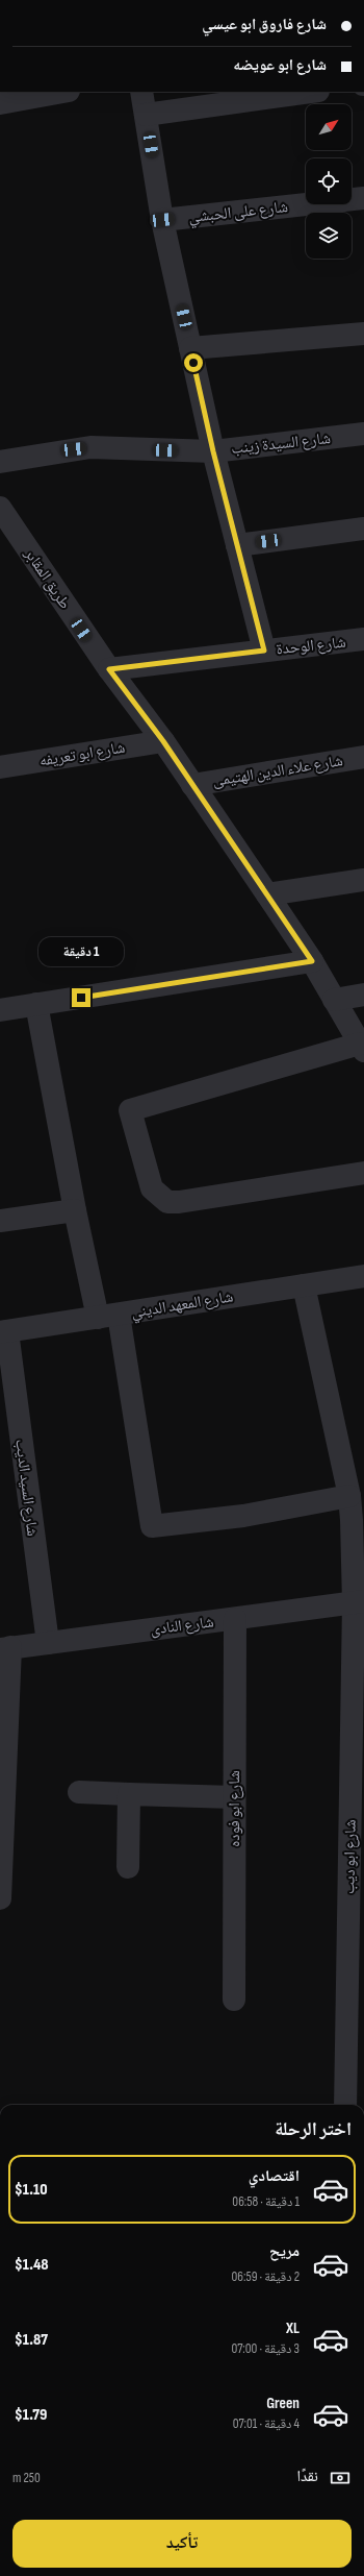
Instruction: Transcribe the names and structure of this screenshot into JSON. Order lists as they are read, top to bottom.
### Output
{
  "streets": {
    "street": [
      "شارع على الحبشي",
      "شارع السيدة زينب",
      "طريق المقابر",
      "شارع الوحدة",
      "شارع ابو تعريفه",
      "شارع علاء الدين الهتيمى",
      "شارع المعهد الديني",
      "شارع السيد الديب",
      "شارع النادى",
      "شارع ابو فوده",
      "شارع ابو ديب"
    ]
  },
  "crossings": [
    ["طريق المقابر", "شارع الوحدة"],
    ["طريق المقابر", "شارع ابو تعريفه"],
    ["طريق المقابر", "شارع علاء الدين الهتيمى"],
    ["شارع المعهد الديني", "شارع السيد الديب"],
    ["شارع المعهد الديني", "شارع ابو ديب"],
    ["شارع السيد الديب", "شارع النادى"],
    ["شارع النادى", "شارع ابو فوده"],
    ["شارع النادى", "شارع ابو ديب"]
  ],
  "north": "top right",
  "page": {
    "banner": ["شارع فاروق ابو عيسي", "شارع ابو عويضه"],
    "bubble": "1 دقيقة",
    "heading": "اختر الرحلة",
    "list": [
      {
        "name": "اقتصادي",
        "note": "1 دقيقة · 06:58",
        "value": "$1.10"
      },
      {
        "name": "مريح",
        "note": "2 دقيقة · 06:59",
        "value": "$1.48"
      },
      {
        "name": "XL",
        "note": "3 دقيقة · 07:00",
        "value": "$1.87"
      },
      {
        "name": "Green",
        "note": "4 دقيقة · 07:01",
        "value": "$1.79"
      }
    ],
    "pay": ["نقدًا", "250 m"],
    "buttons": "تأكيد"
  }
}
